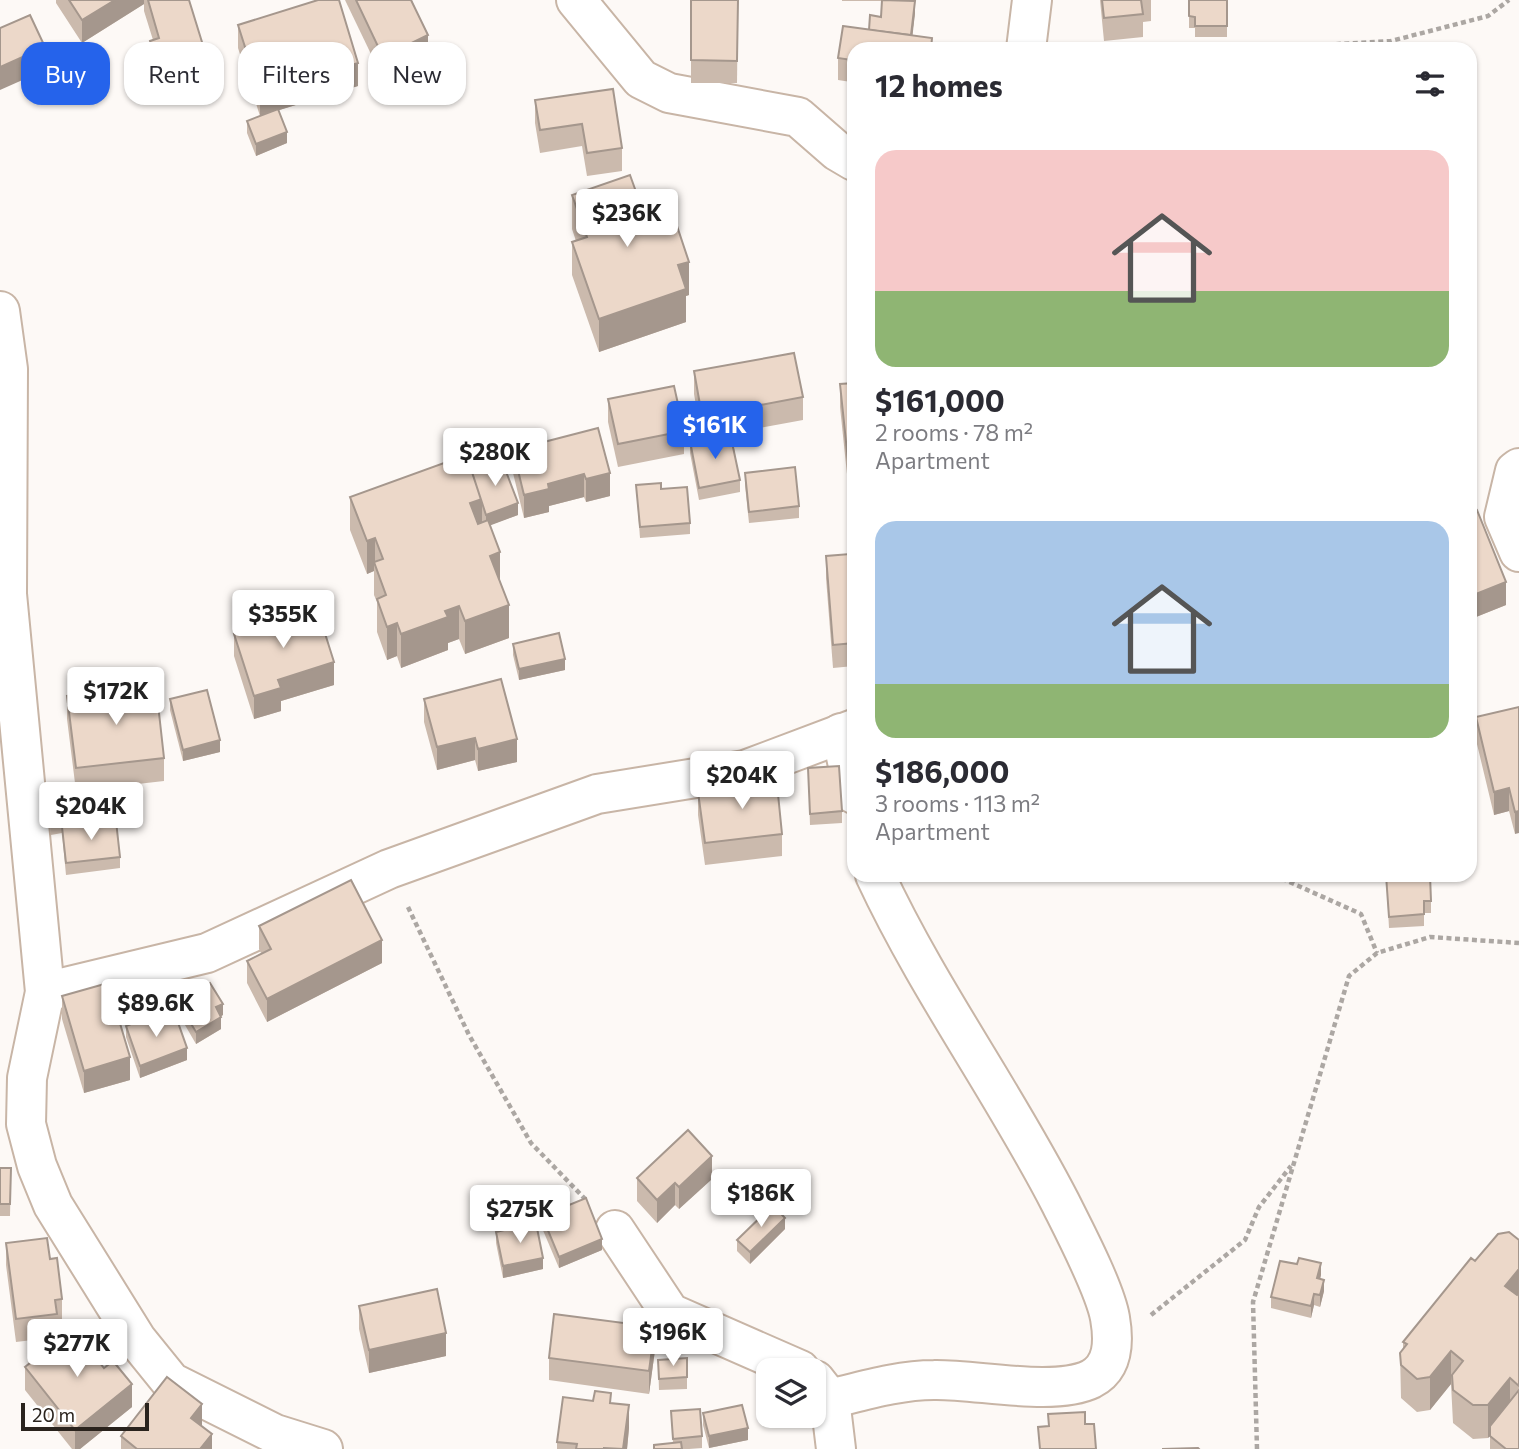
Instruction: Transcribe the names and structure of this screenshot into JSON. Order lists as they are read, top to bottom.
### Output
{
  "scale_bar": "20 m",
  "page": {
    "chip": [
      "Buy",
      "Rent",
      "Filters",
      "New"
    ],
    "heading": "12 homes",
    "list": [
      {
        "name": "$161,000",
        "note": "2 rooms · 78 m² · Apartment"
      },
      {
        "name": "$186,000",
        "note": "3 rooms · 113 m² · Apartment"
      }
    ],
    "price": [
      "$236K",
      "$161K",
      "$280K",
      "$355K",
      "$172K",
      "$204K",
      "$204K",
      "$89.6K",
      "$186K",
      "$275K",
      "$196K",
      "$277K"
    ],
    "scale": "20 m"
  }
}
